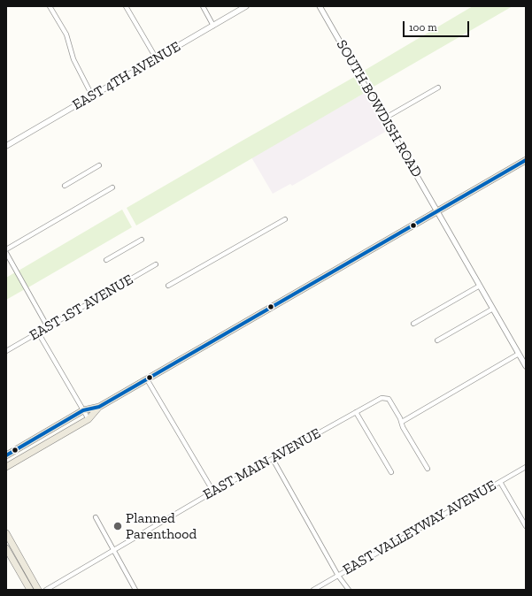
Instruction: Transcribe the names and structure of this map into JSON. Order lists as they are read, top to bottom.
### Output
{
  "streets": {
    "street": [
      "EAST 4TH AVENUE",
      "SOUTH BOWDISH ROAD",
      "EAST 1ST AVENUE",
      "EAST MAIN AVENUE",
      "EAST VALLEYWAY AVENUE"
    ]
  },
  "places": ["Planned Parenthood"],
  "scale_bar": "100 m"
}
